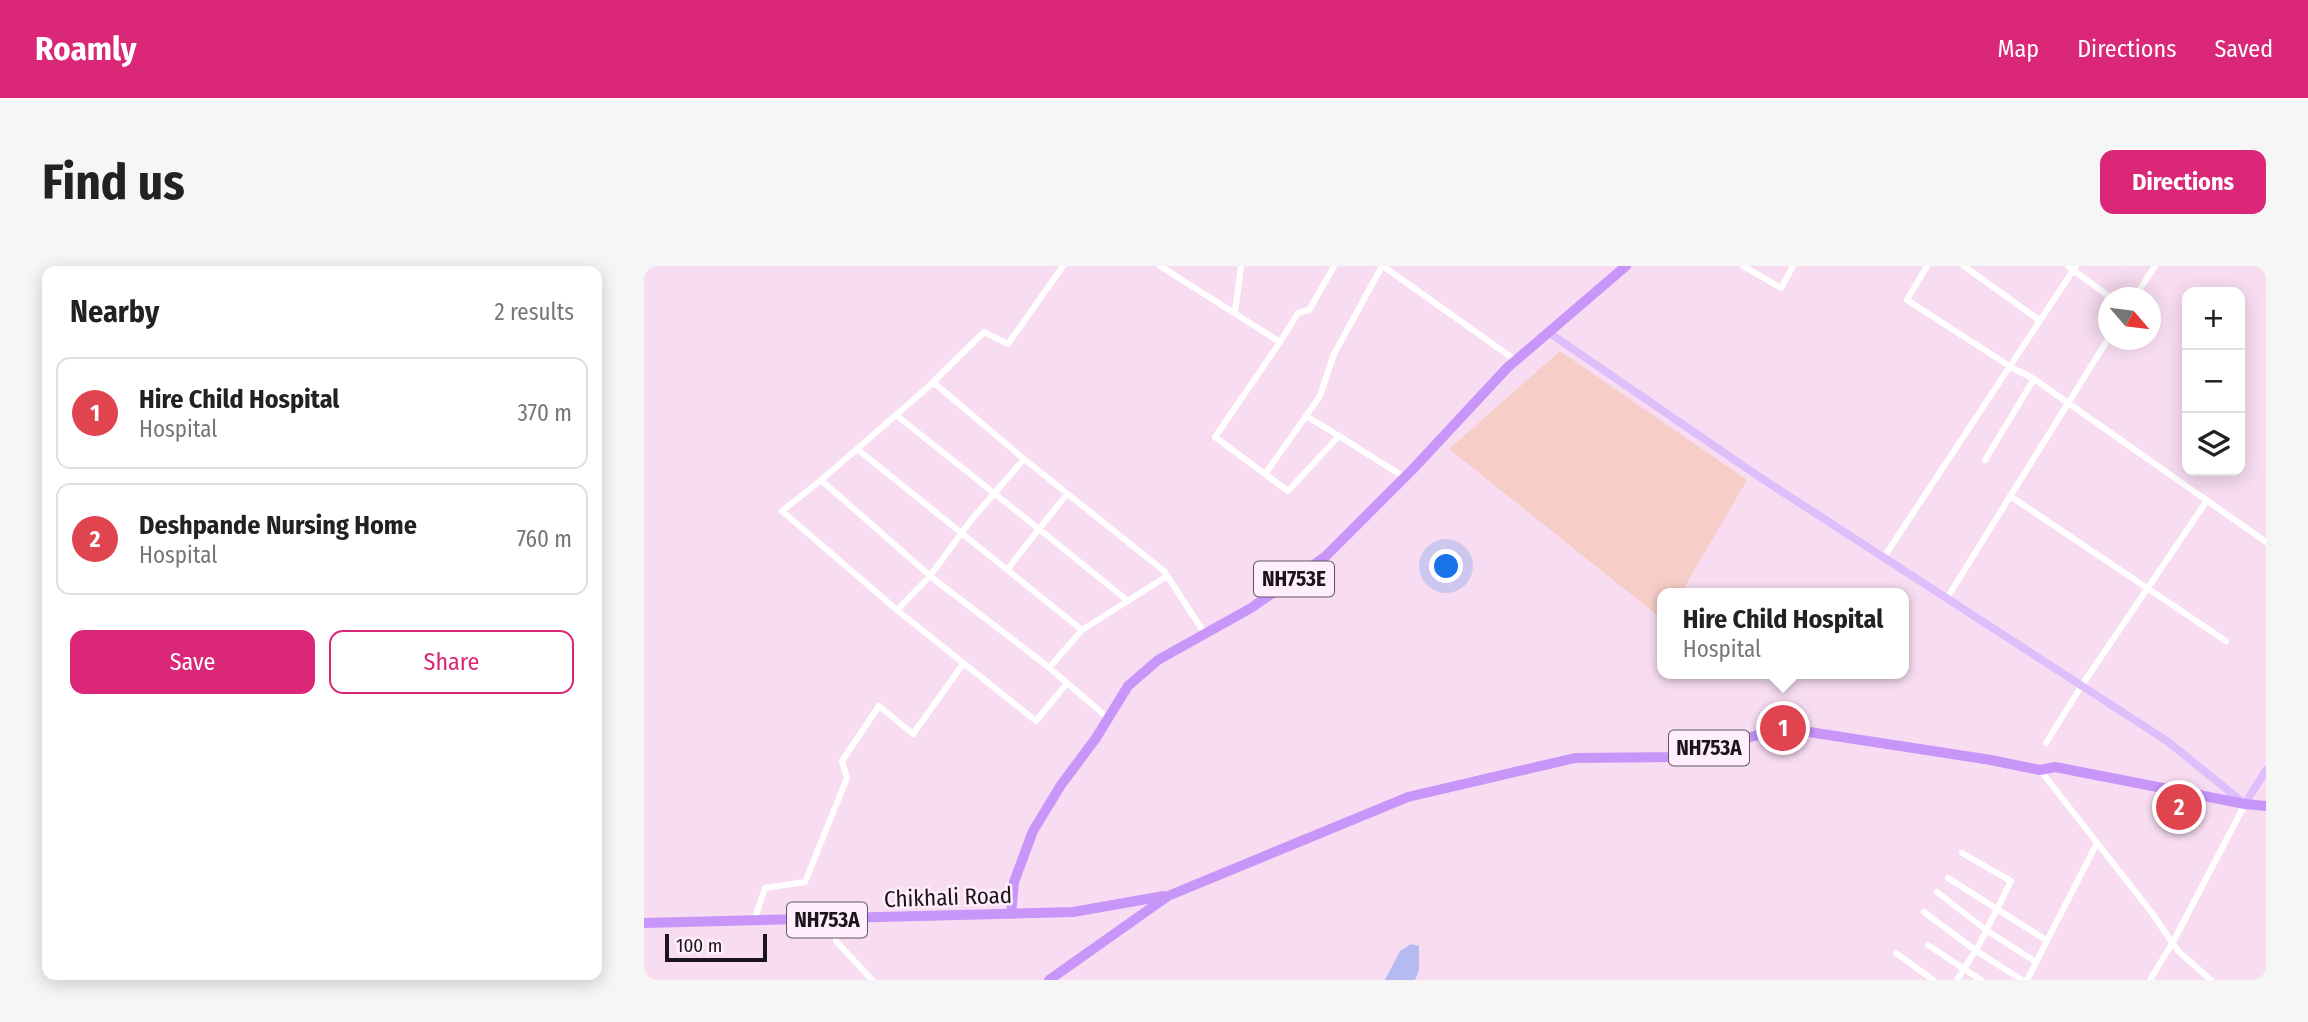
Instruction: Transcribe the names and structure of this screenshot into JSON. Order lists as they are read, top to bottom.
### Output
{
  "streets": {
    "highway": ["NH753E", "NH753A", "Chikhali Road"]
  },
  "crossings": [
    ["NH753E", "Chikhali Road"],
    ["NH753A", "Chikhali Road"]
  ],
  "scale_bar": "100 m",
  "north": "bottom right",
  "page": {
    "header": "Roamly",
    "nav": ["Map", "Directions", "Saved"],
    "buttons": [
      "Directions",
      ["Save", "Share"]
    ],
    "title": "Find us",
    "heading": ["Nearby", "2 results"],
    "map_buttons": ["+", "−"],
    "list": [
      {
        "mark": "1",
        "name": "Hire Child Hospital",
        "note": "Hospital",
        "value": "370 m"
      },
      {
        "mark": "2",
        "name": "Deshpande Nursing Home",
        "note": "Hospital",
        "value": "760 m"
      }
    ],
    "popup": ["Hire Child Hospital", "Hospital"],
    "pins": ["1", "2"],
    "scale": "100 m"
  }
}
